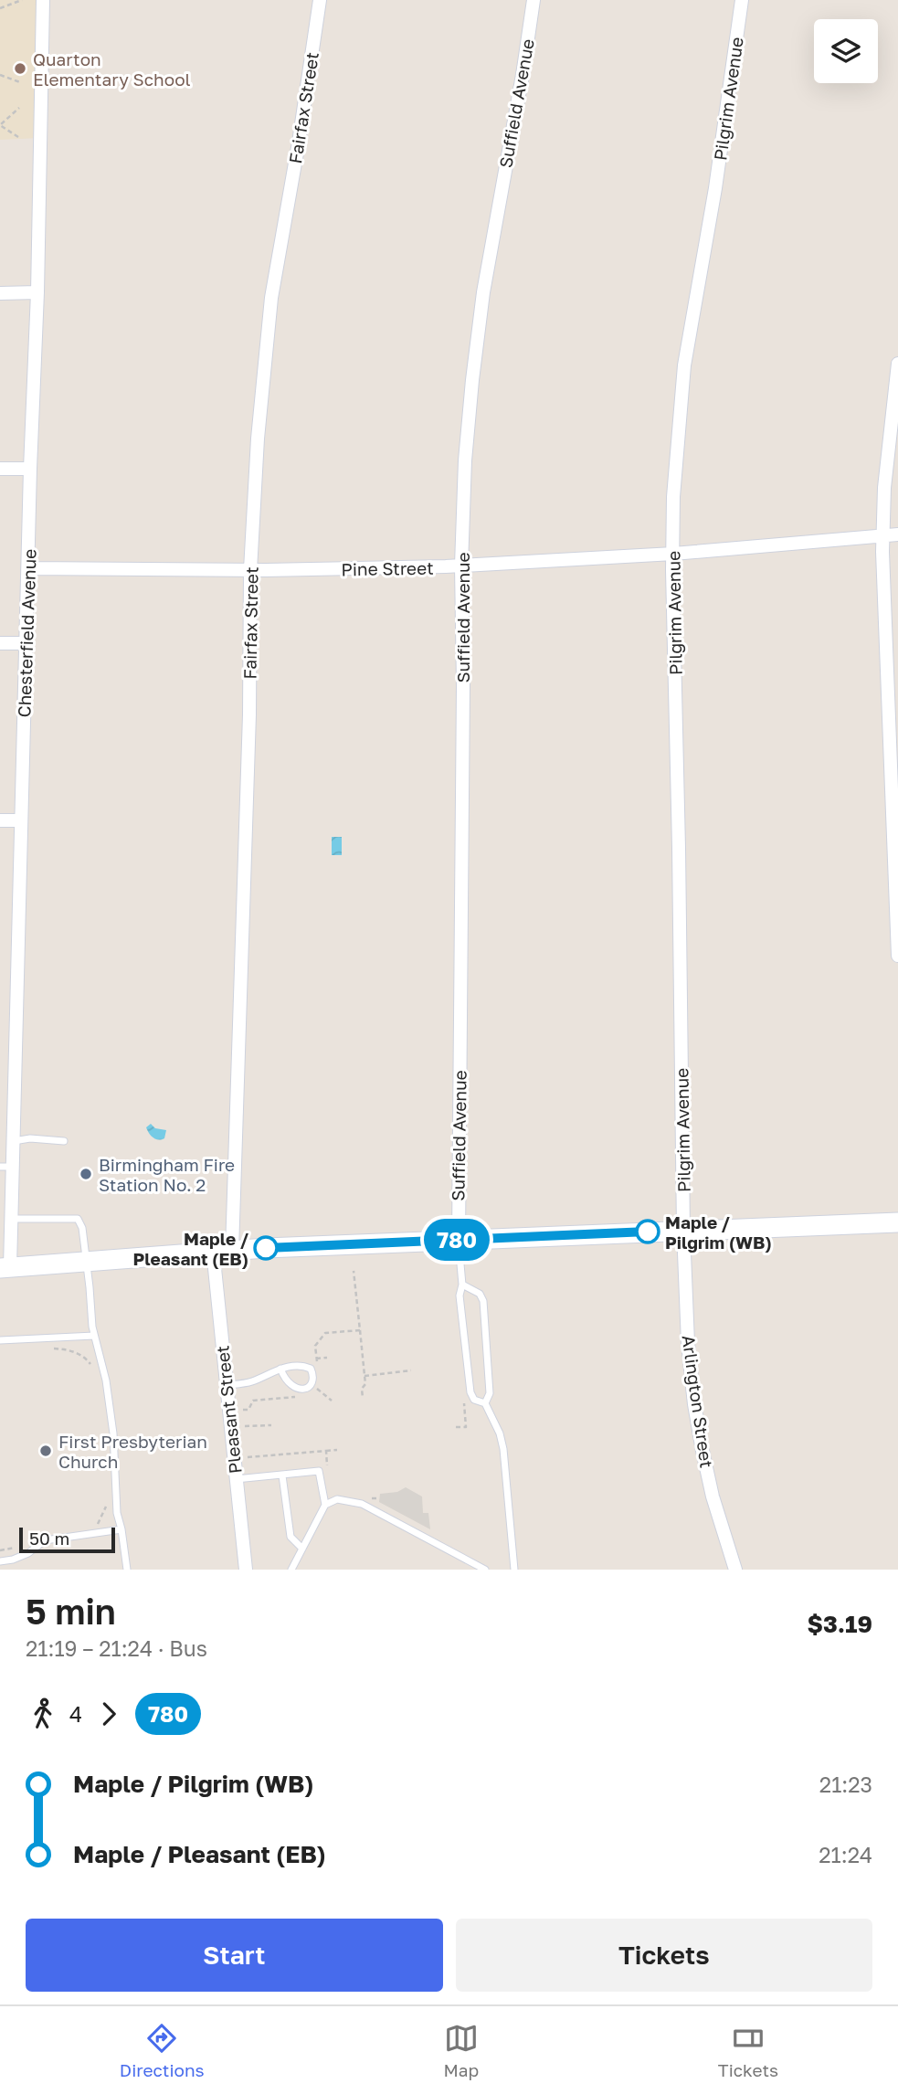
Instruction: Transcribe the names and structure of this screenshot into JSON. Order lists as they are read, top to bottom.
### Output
{
  "streets": {
    "street": [
      "Pilgrim Avenue",
      "Suffield Avenue",
      "Fairfax Street",
      "Pine Street",
      "Chesterfield Avenue",
      "Arlington Street",
      "Pleasant Street"
    ]
  },
  "crossings": [
    ["Pilgrim Avenue", "Pine Street"],
    ["Pilgrim Avenue", "Arlington Street"],
    ["Suffield Avenue", "Pine Street"],
    ["Fairfax Street", "Pine Street"],
    ["Fairfax Street", "Pleasant Street"],
    ["Pine Street", "Chesterfield Avenue"]
  ],
  "places": [
    "Quarton Elementary School",
    "Birmingham Fire Station No. 2",
    "Maple / Pilgrim (WB)",
    "Maple / Pleasant (EB)",
    "First Presbyterian Church"
  ],
  "lines": ["bus line 780"],
  "scale_bar": "50 m",
  "page": {
    "on_map": "780",
    "scale": "50 m",
    "heading": ["5 min", "21:19 – 21:24 · Bus", "$3.19"],
    "legs": ["4", "780"],
    "list": [
      {
        "name": "Maple / Pilgrim (WB)",
        "value": "21:23"
      },
      {
        "name": "Maple / Pleasant (EB)",
        "value": "21:24"
      }
    ],
    "buttons": ["Start", "Tickets"],
    "tabs": ["Directions", "Map", "Tickets"]
  }
}
